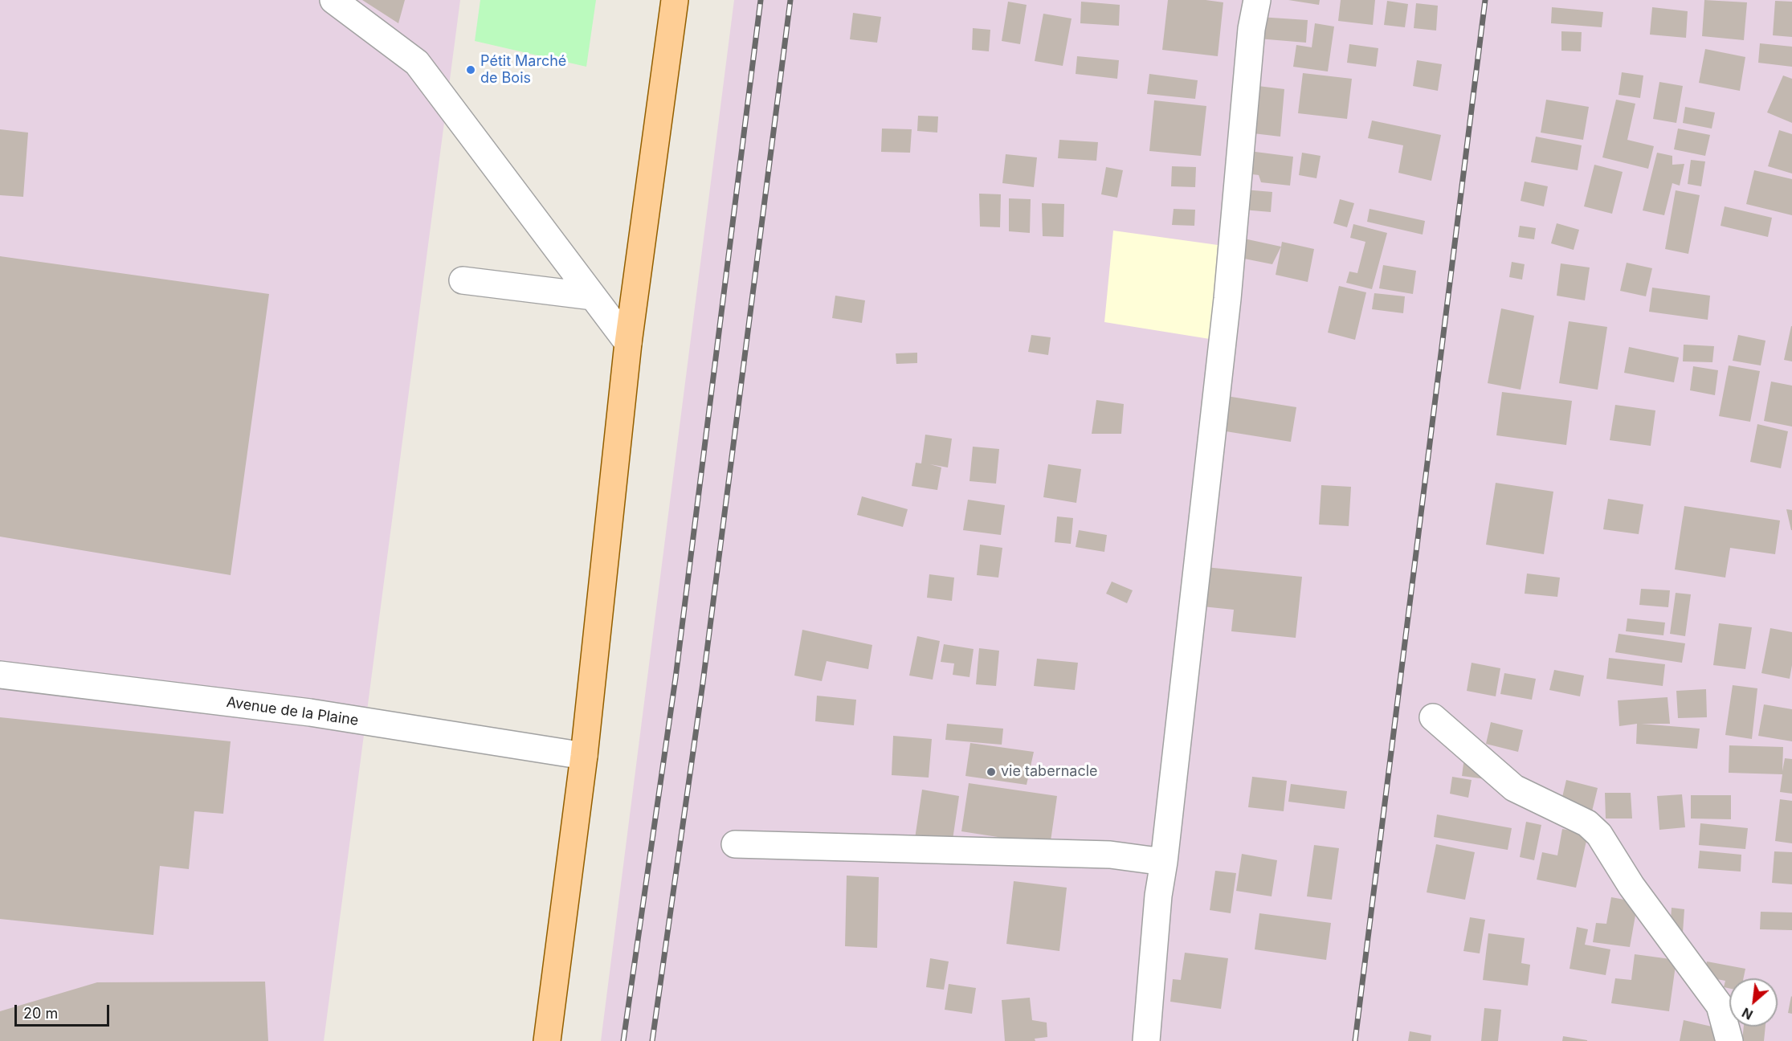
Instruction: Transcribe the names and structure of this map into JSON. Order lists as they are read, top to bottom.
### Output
{
  "streets": {
    "street": ["Avenue de la Plaine"]
  },
  "places": ["Pétit Marché de Bois", "vie tabernacle"],
  "scale_bar": "20 m",
  "north": "bottom left"
}
